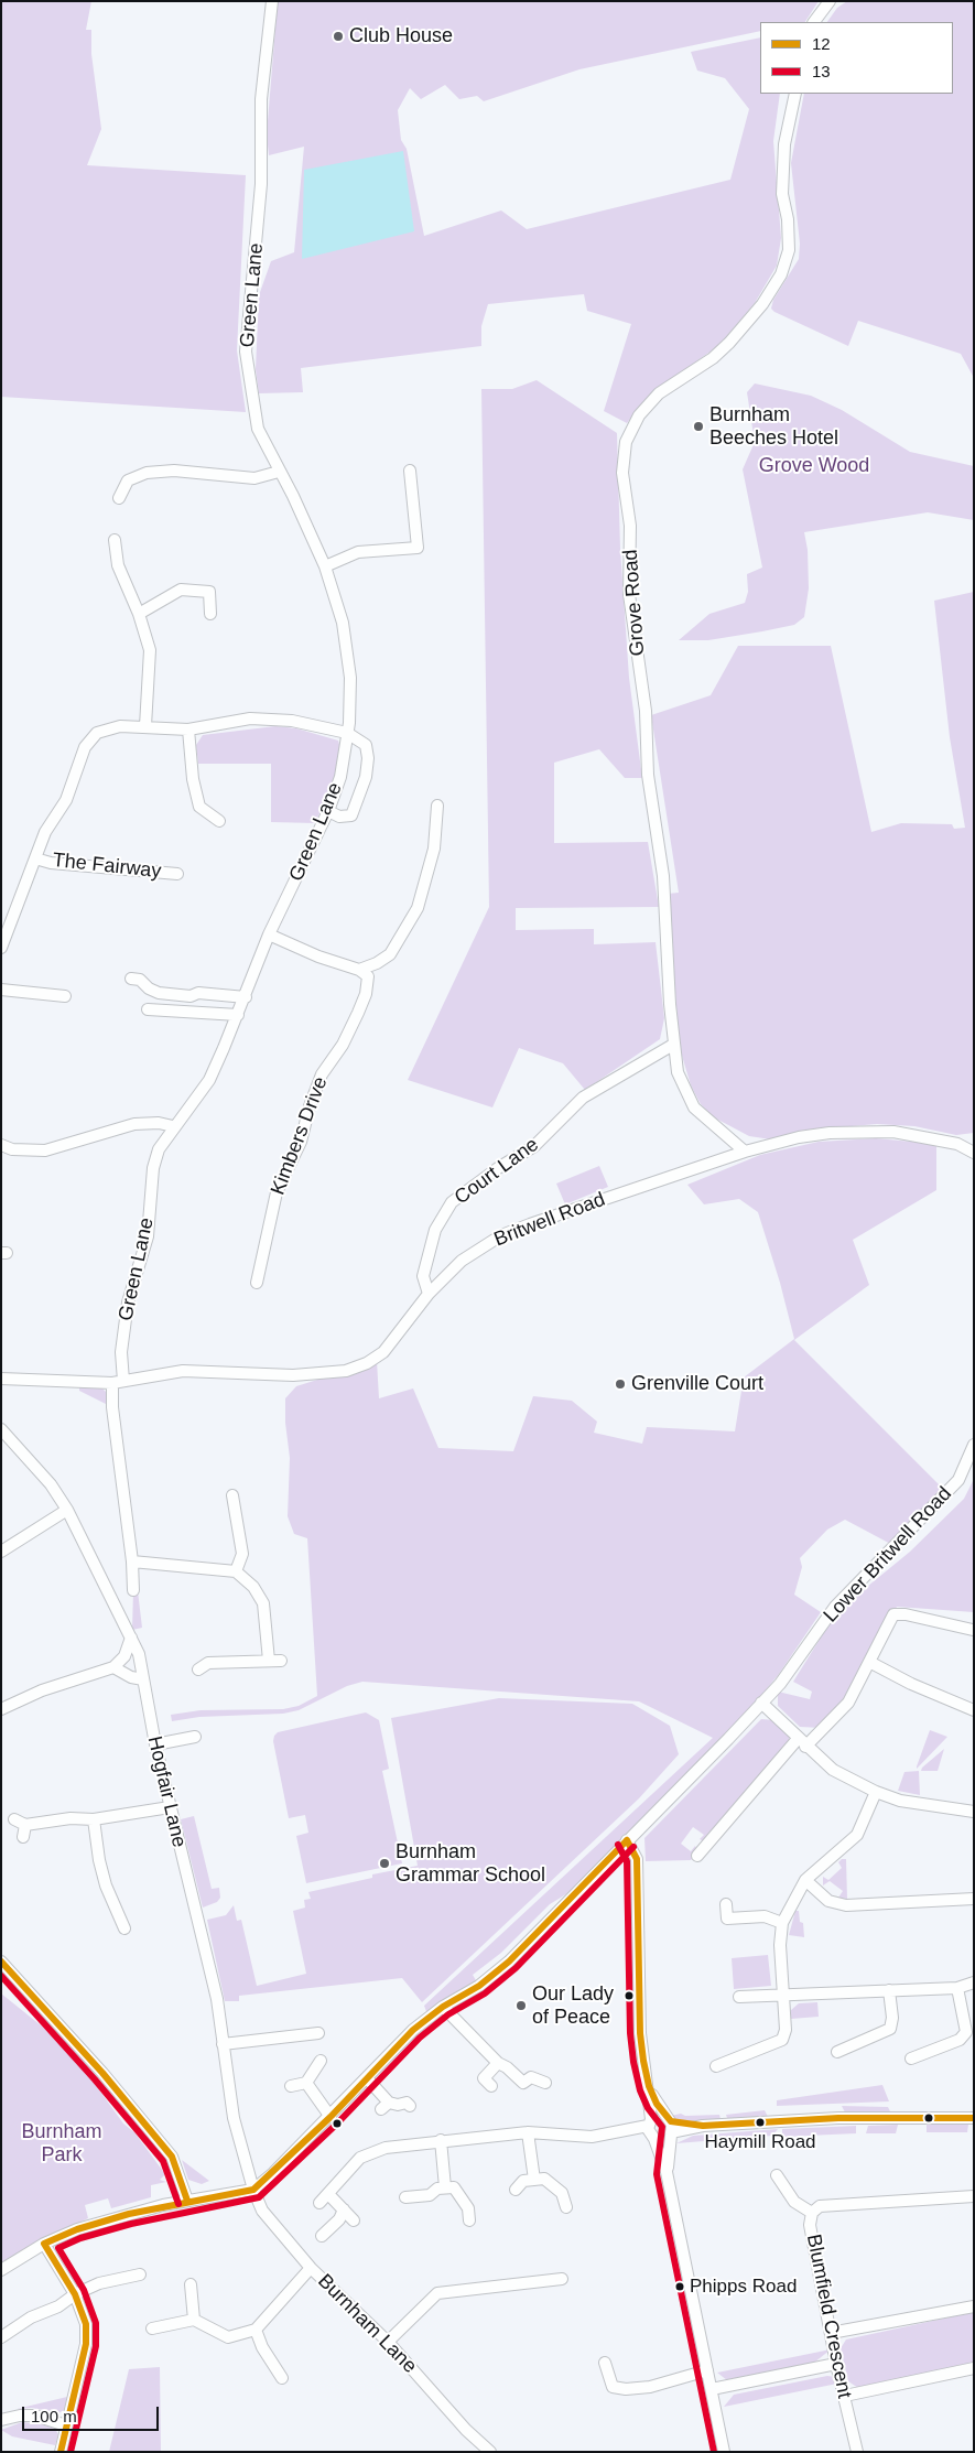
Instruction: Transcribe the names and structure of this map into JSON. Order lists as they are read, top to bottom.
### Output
{
  "streets": {
    "street": [
      "Green Lane",
      "Grove Road",
      "The Fairway",
      "Kimbers Drive",
      "Court Lane",
      "Britwell Road",
      "Lower Britwell Road",
      "Hogfair Lane",
      "Blumfield Crescent",
      "Burnham Lane"
    ]
  },
  "crossings": [
    ["Green Lane", "The Fairway"],
    ["Green Lane", "Britwell Road"],
    ["Grove Road", "Court Lane"],
    ["Grove Road", "Britwell Road"],
    ["Court Lane", "Britwell Road"],
    ["Lower Britwell Road", "Hogfair Lane"],
    ["Lower Britwell Road", "Burnham Lane"],
    ["Hogfair Lane", "Burnham Lane"]
  ],
  "parks": ["Grove Wood", "Burnham Park"],
  "places": [
    "Club House",
    "Burnham Beeches Hotel",
    "Grenville Court",
    "Burnham Grammar School",
    "Our Lady of Peace",
    "Haymill Road",
    "Phipps Road"
  ],
  "lines": ["transit line 12", "transit line 13"],
  "legend": ["12", "13"],
  "scale_bar": "100 m"
}
